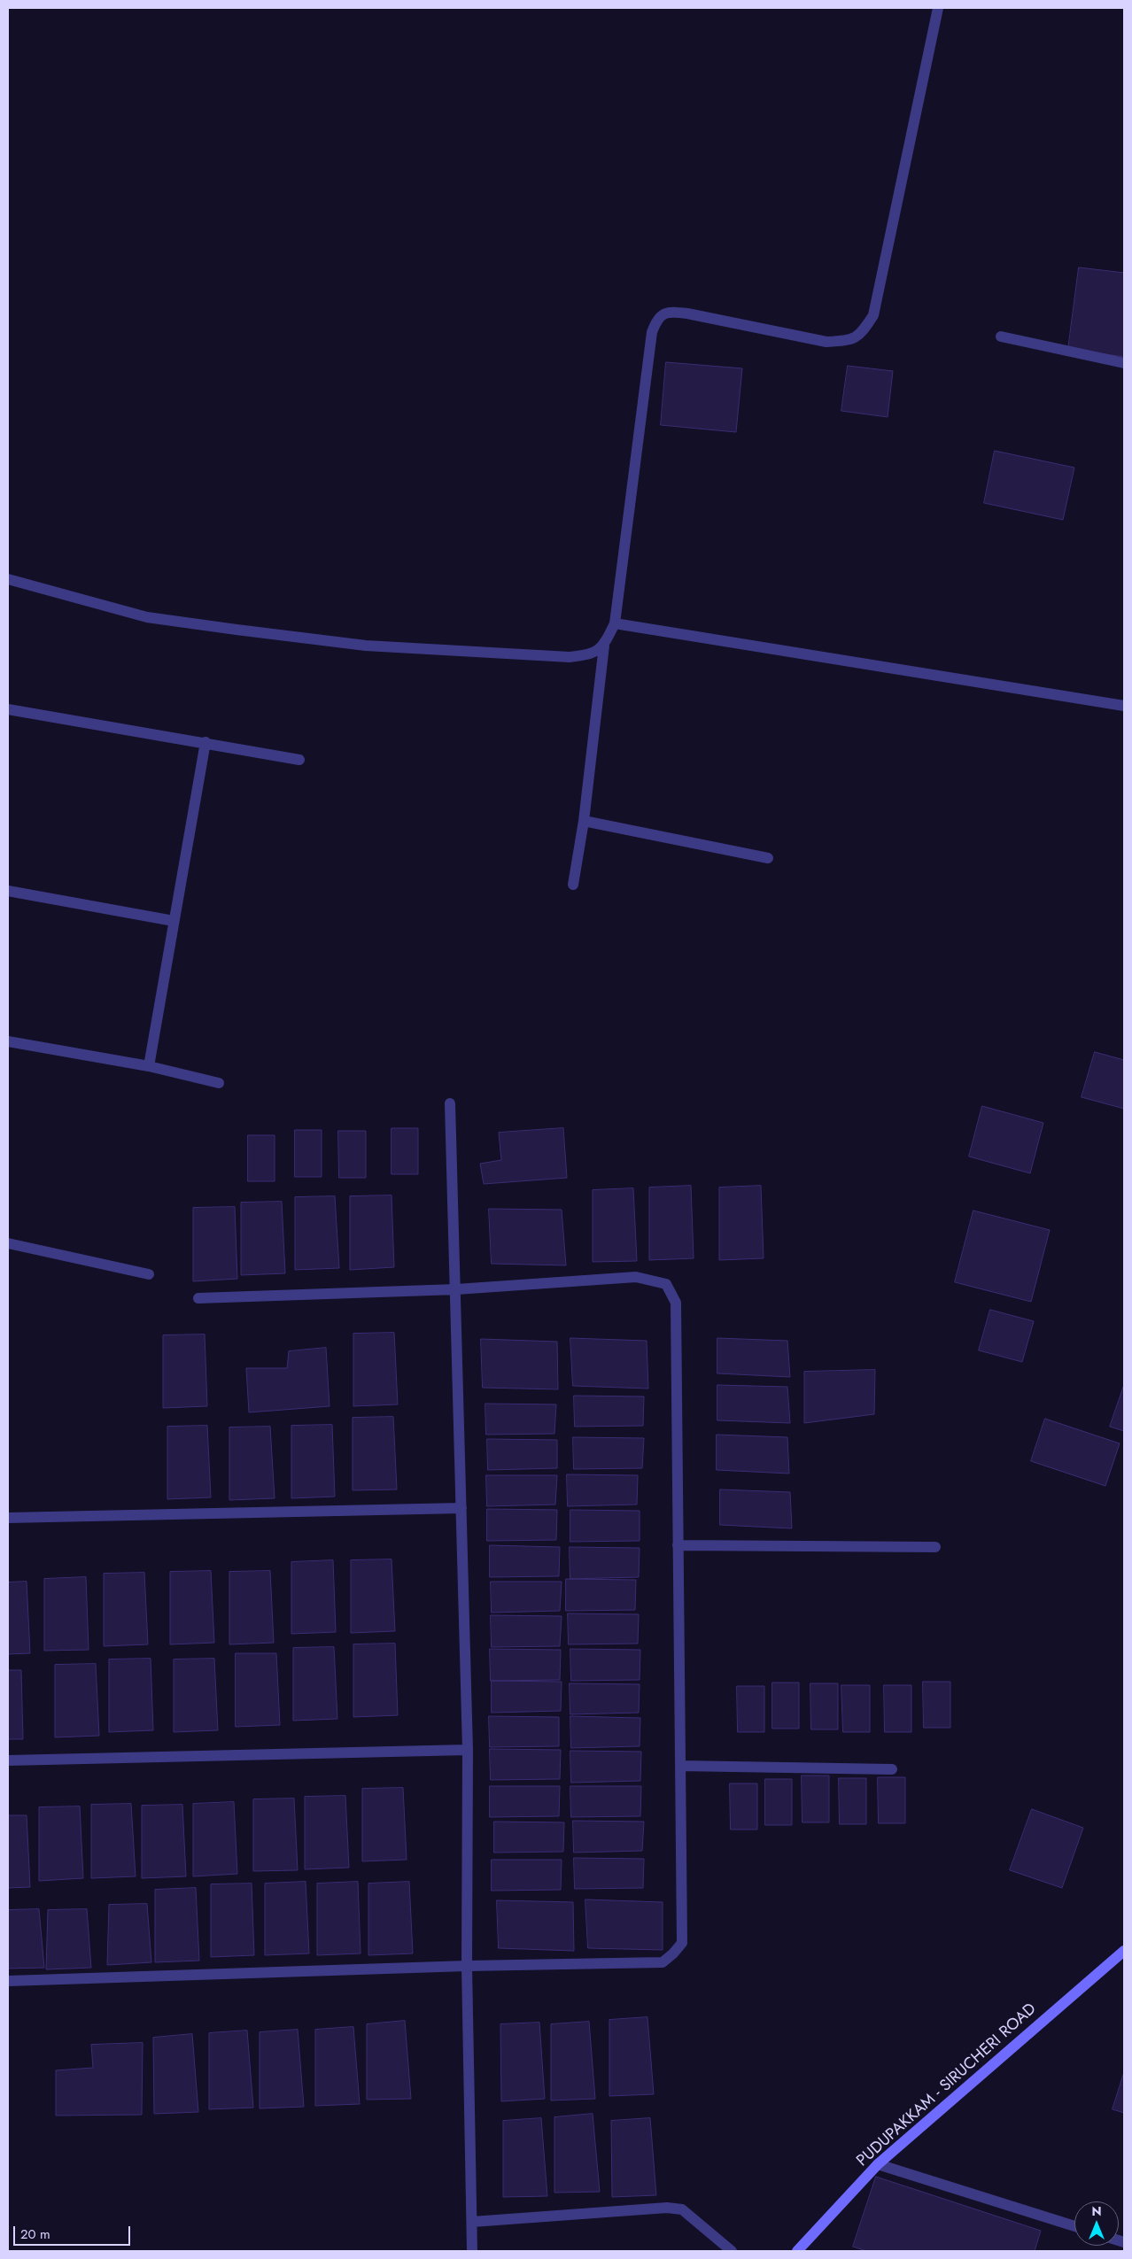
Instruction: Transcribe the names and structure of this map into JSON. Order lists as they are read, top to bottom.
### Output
{
  "streets": {
    "street": ["PUDUPAKKAM - SIRUCHERI ROAD"]
  },
  "scale_bar": "20 m",
  "north": "top"
}
